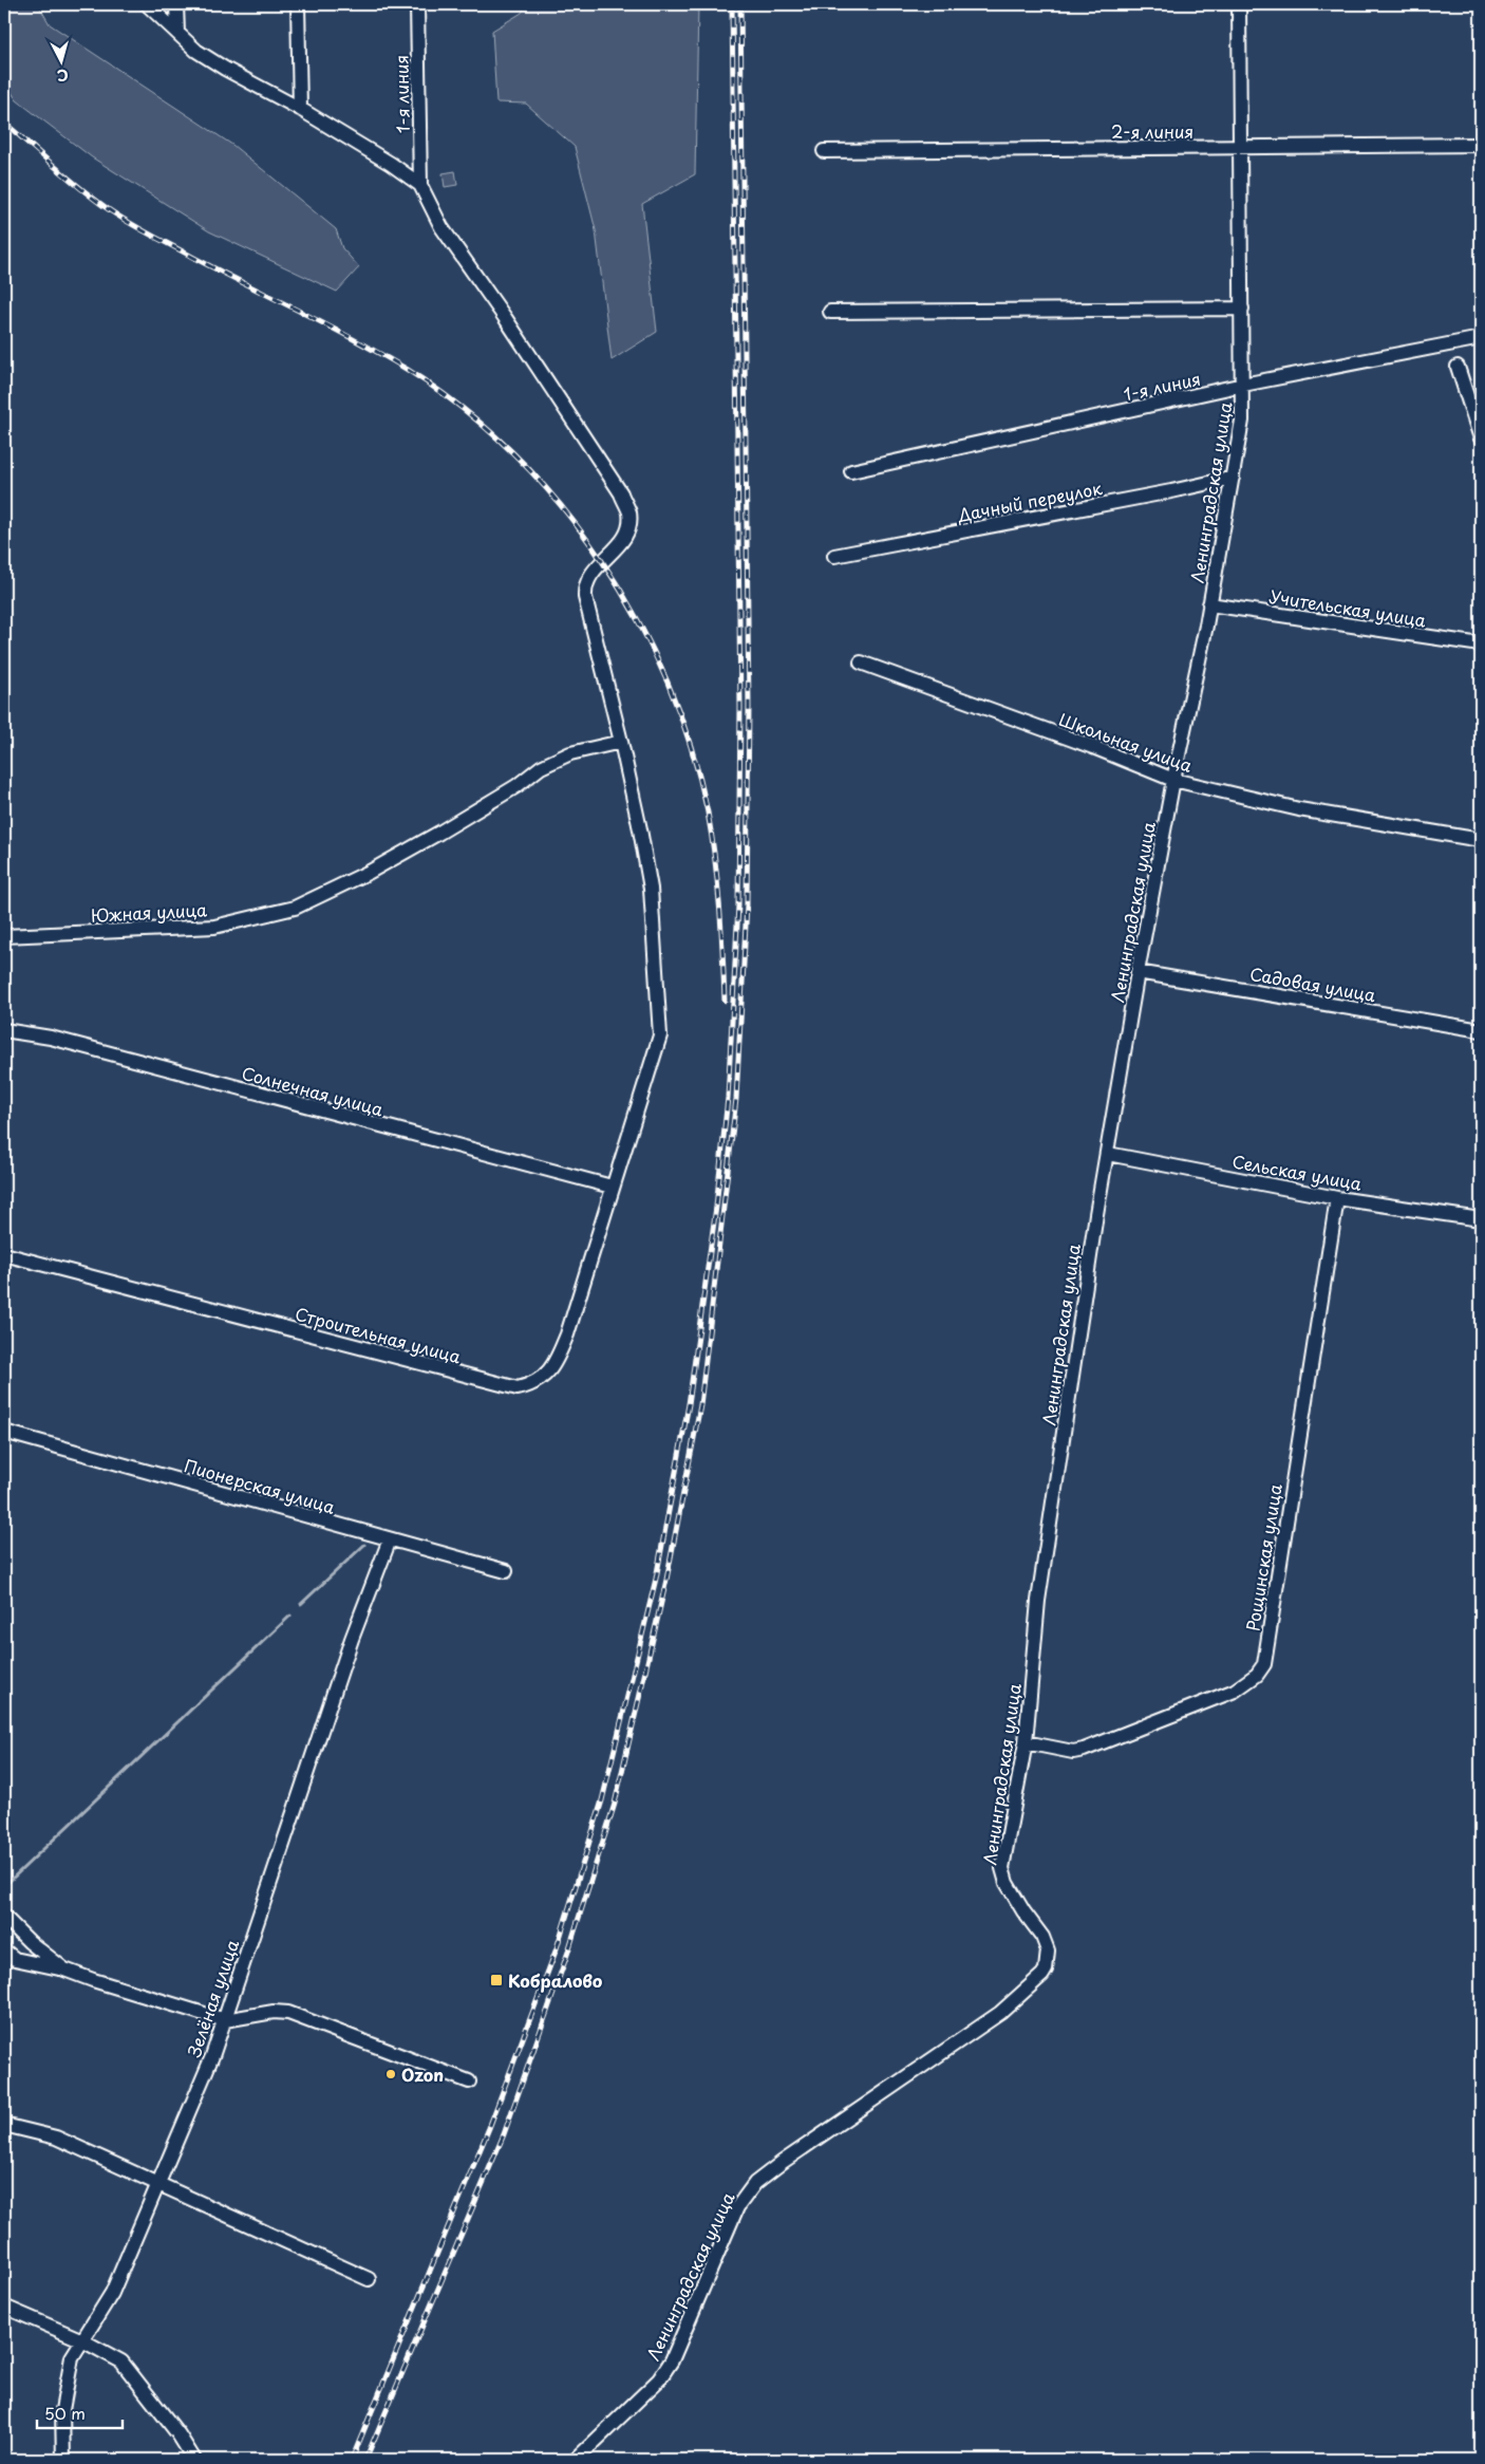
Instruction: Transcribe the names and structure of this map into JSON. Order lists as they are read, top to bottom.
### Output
{
  "streets": {
    "street": [
      "1-я линия",
      "2-я линия",
      "Ленинградская улица",
      "Дачный переулок",
      "Учительская улица",
      "Школьная улица",
      "Южная улица",
      "Садовая улица",
      "Солнечная улица",
      "Сельская улица",
      "Строительная улица",
      "Пионерская улица",
      "Рощинская улица",
      "Зелёная улица"
    ]
  },
  "crossings": [
    ["1-я линия", "Ленинградская улица"],
    ["1-я линия", "Строительная улица"],
    ["2-я линия", "Ленинградская улица"],
    ["Ленинградская улица", "Дачный переулок"],
    ["Ленинградская улица", "Учительская улица"],
    ["Ленинградская улица", "Школьная улица"],
    ["Ленинградская улица", "Садовая улица"],
    ["Ленинградская улица", "Сельская улица"],
    ["Ленинградская улица", "Рощинская улица"],
    ["Южная улица", "Строительная улица"],
    ["Солнечная улица", "Строительная улица"],
    ["Сельская улица", "Рощинская улица"],
    ["Пионерская улица", "Зелёная улица"]
  ],
  "places": {
    "transit": ["Кобралово"],
    "other": ["Ozon"]
  },
  "scale_bar": "50 m",
  "north": "bottom"
}
